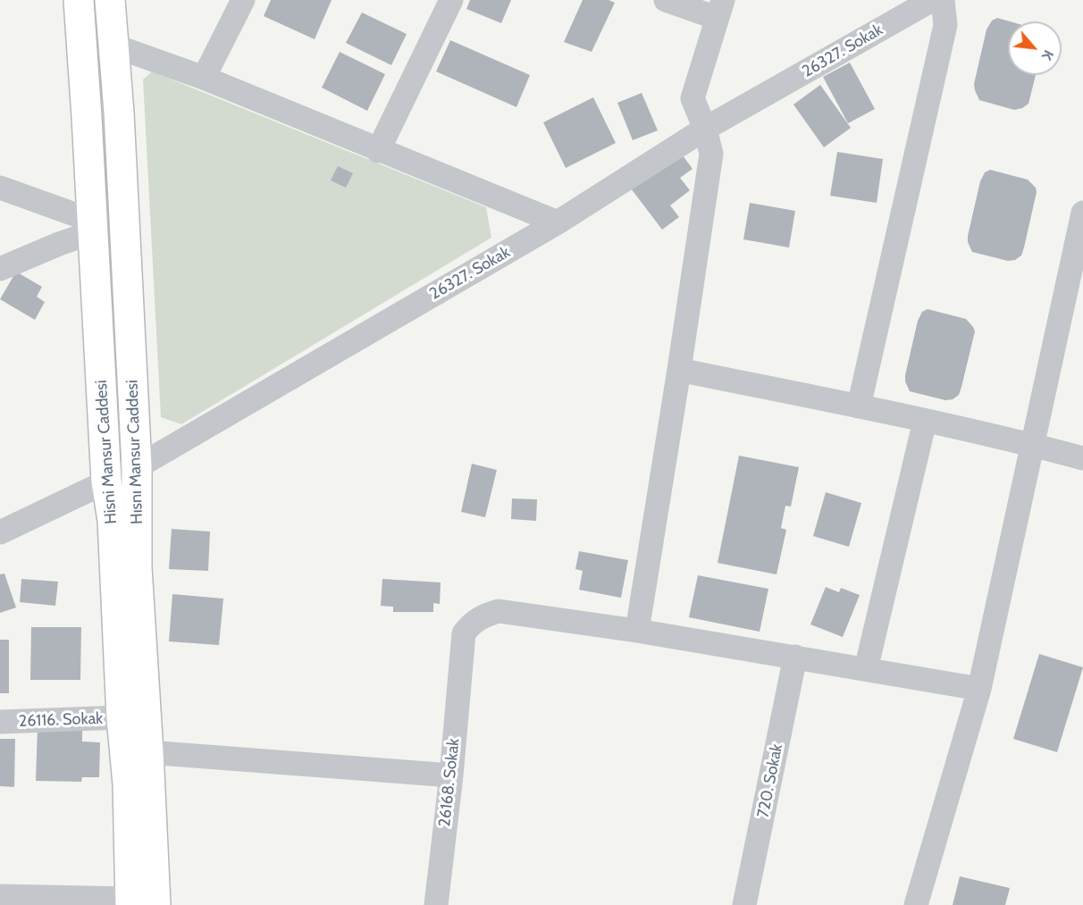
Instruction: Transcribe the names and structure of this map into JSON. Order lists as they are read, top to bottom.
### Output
{
  "streets": {
    "main road": ["Hisni Mansur Caddesi", "Hısnı Mansur Caddesi"],
    "street": [
      "26327. Sokak",
      "26116. Sokak",
      "720. Sokak",
      "26168. Sokak"
    ]
  },
  "crossings": [
    ["26327. Sokak", "Hisni Mansur Caddesi"],
    ["26327. Sokak", "Hısnı Mansur Caddesi"],
    ["Hisni Mansur Caddesi", "Hısnı Mansur Caddesi"],
    ["Hisni Mansur Caddesi", "26116. Sokak"],
    ["720. Sokak", "26168. Sokak"]
  ],
  "north": "bottom right"
}
